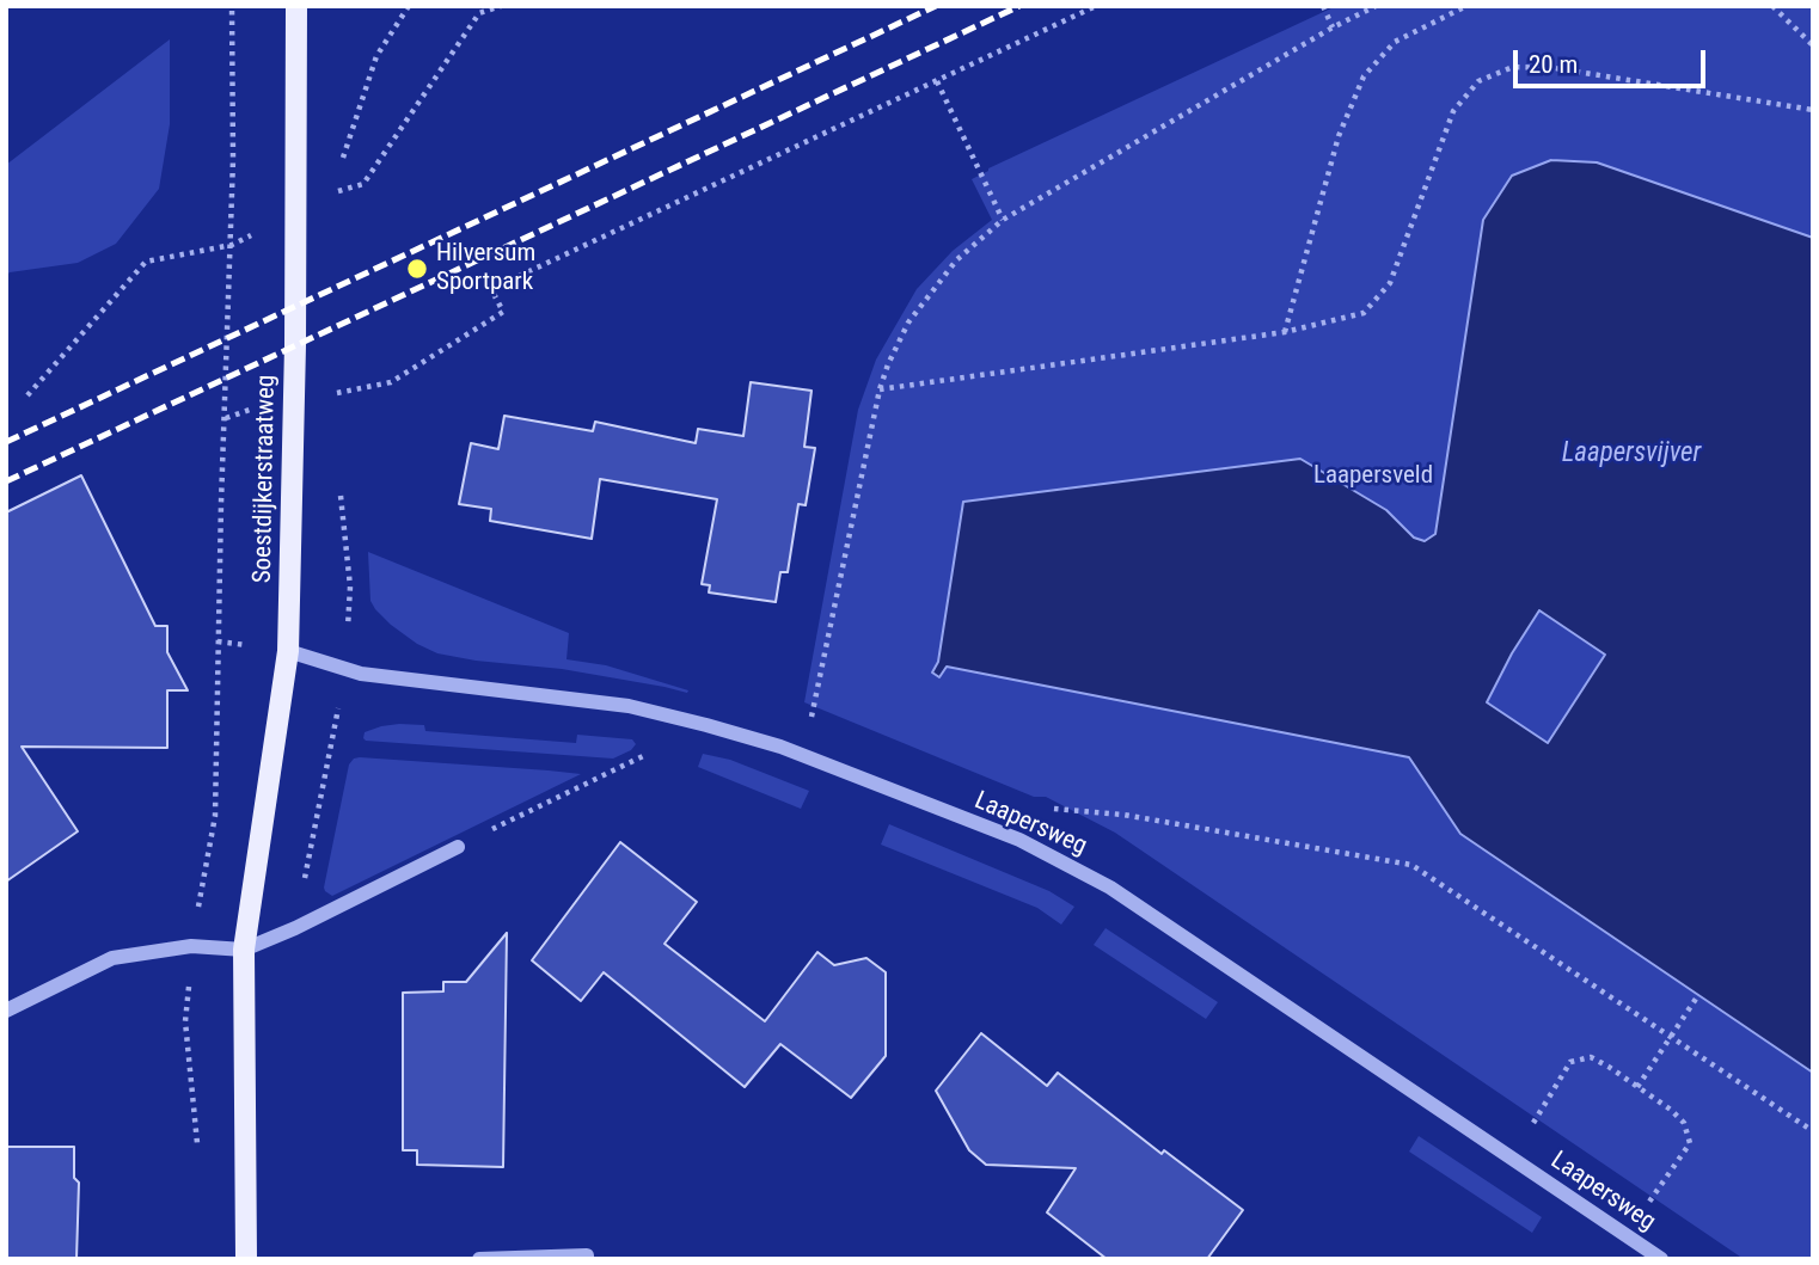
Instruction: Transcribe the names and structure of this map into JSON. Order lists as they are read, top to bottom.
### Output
{
  "streets": {
    "main road": ["Soestdijkerstraatweg"],
    "street": ["Laapersweg"]
  },
  "crossings": [
    ["Soestdijkerstraatweg", "Laapersweg"]
  ],
  "water": ["Laapersvijver"],
  "parks": ["Laapersveld"],
  "places": ["Hilversum Sportpark"],
  "scale_bar": "20 m"
}
